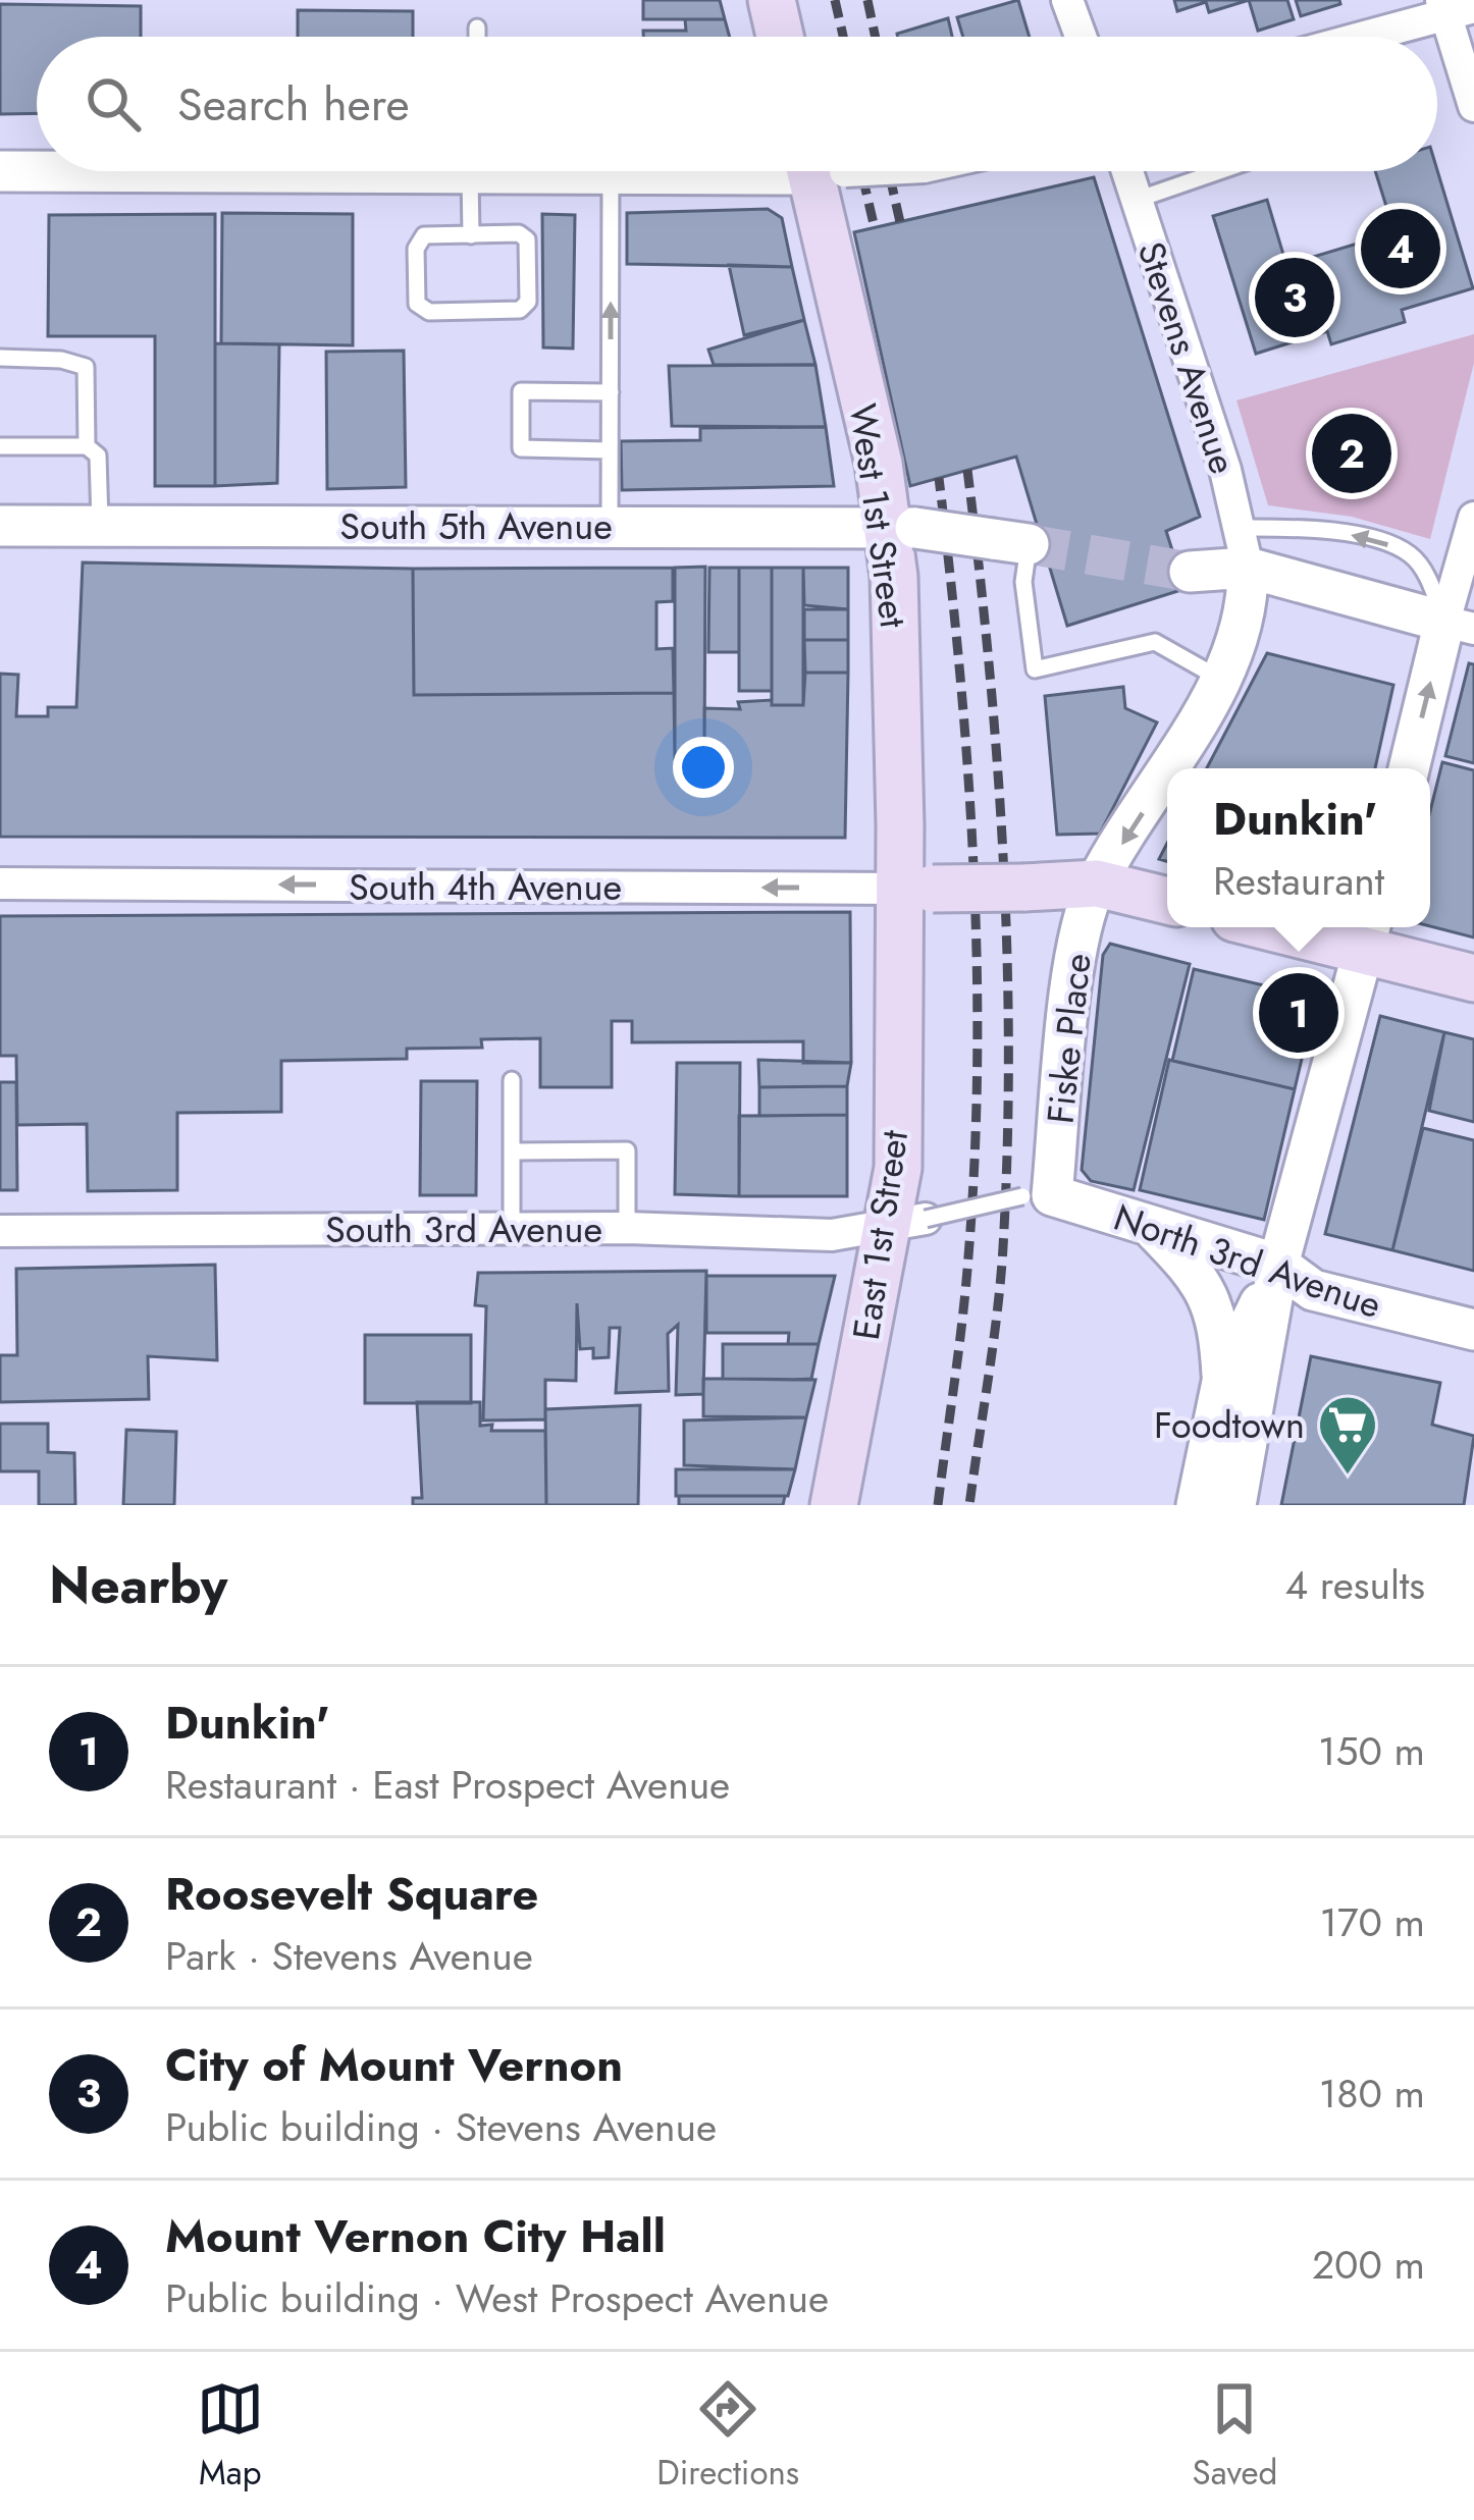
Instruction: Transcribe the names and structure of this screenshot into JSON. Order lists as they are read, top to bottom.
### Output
{
  "streets": {
    "main road": ["West 1st Street", "East 1st Street"],
    "street": [
      "Stevens Avenue",
      "South 5th Avenue",
      "South 4th Avenue",
      "Fiske Place",
      "South 3rd Avenue",
      "North 3rd Avenue"
    ]
  },
  "crossings": [
    ["Stevens Avenue", "Fiske Place"],
    ["West 1st Street", "South 5th Avenue"],
    ["West 1st Street", "South 4th Avenue"],
    ["West 1st Street", "East 1st Street"],
    ["South 4th Avenue", "East 1st Street"],
    ["Fiske Place", "North 3rd Avenue"],
    ["South 3rd Avenue", "East 1st Street"]
  ],
  "one_way": ["South 4th Avenue"],
  "places": {
    "supermarket": ["Foodtown"]
  },
  "page": {
    "search": "Search here",
    "pins": [
      "4",
      "3",
      "2",
      "1"
    ],
    "popup": ["Dunkin'", "Restaurant"],
    "heading": ["Nearby", "4 results"],
    "list": [
      {
        "mark": "1",
        "name": "Dunkin'",
        "note": "Restaurant · East Prospect Avenue",
        "value": "150 m"
      },
      {
        "mark": "2",
        "name": "Roosevelt Square",
        "note": "Park · Stevens Avenue",
        "value": "170 m"
      },
      {
        "mark": "3",
        "name": "City of Mount Vernon",
        "note": "Public building · Stevens Avenue",
        "value": "180 m"
      },
      {
        "mark": "4",
        "name": "Mount Vernon City Hall",
        "note": "Public building · West Prospect Avenue",
        "value": "200 m"
      }
    ],
    "nav": ["Map", "Directions", "Saved"]
  }
}
